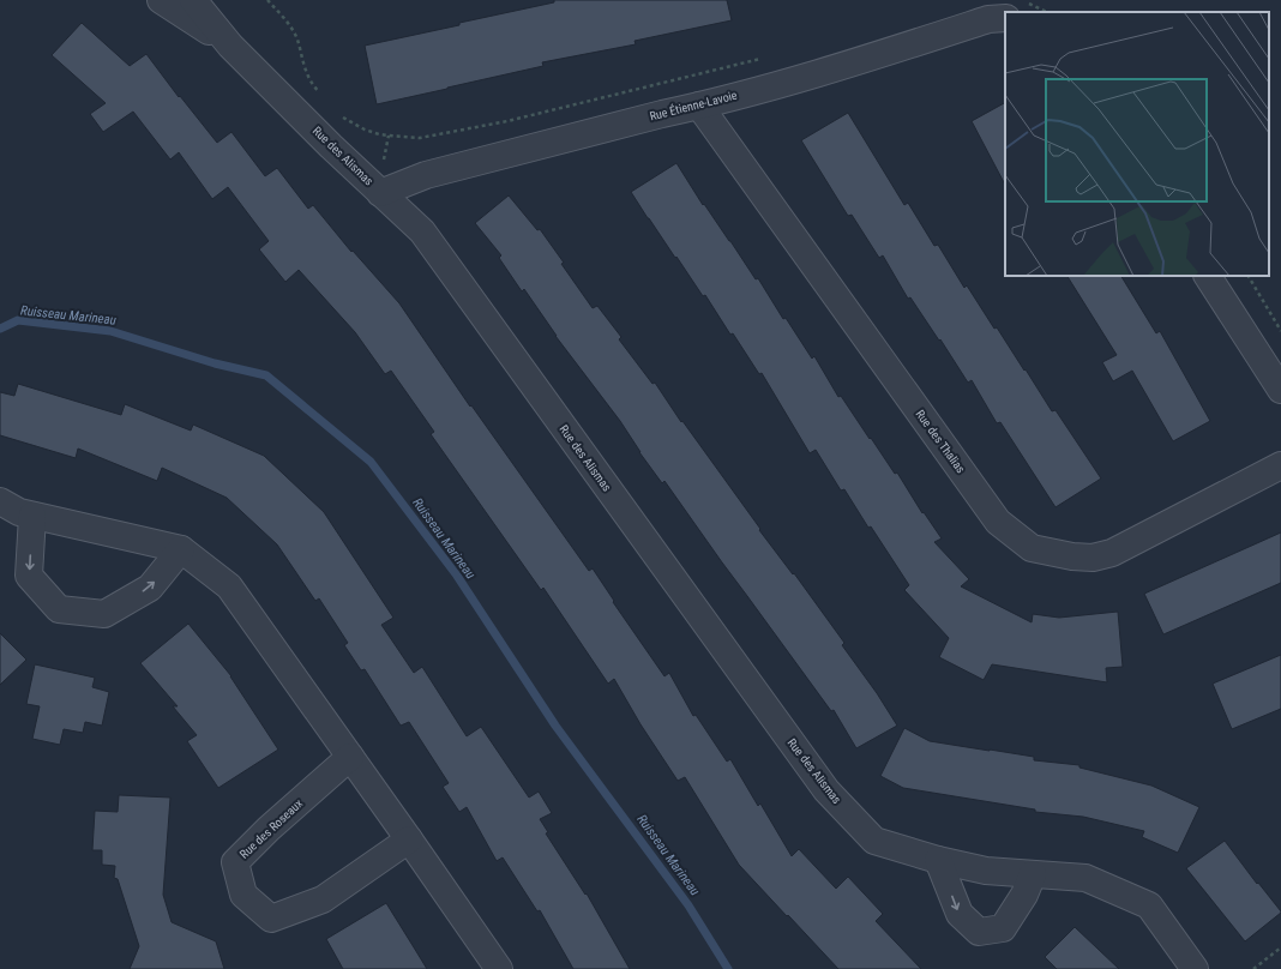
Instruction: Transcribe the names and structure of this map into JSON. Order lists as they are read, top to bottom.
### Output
{
  "streets": {
    "street": [
      "Rue Étienne-Lavoie",
      "Rue des Alismas",
      "Rue des Thalias",
      "Rue des Roseaux"
    ]
  },
  "crossings": [
    ["Rue Étienne-Lavoie", "Rue des Alismas"],
    ["Rue Étienne-Lavoie", "Rue des Thalias"]
  ],
  "water": ["Ruisseau Marineau"]
}
